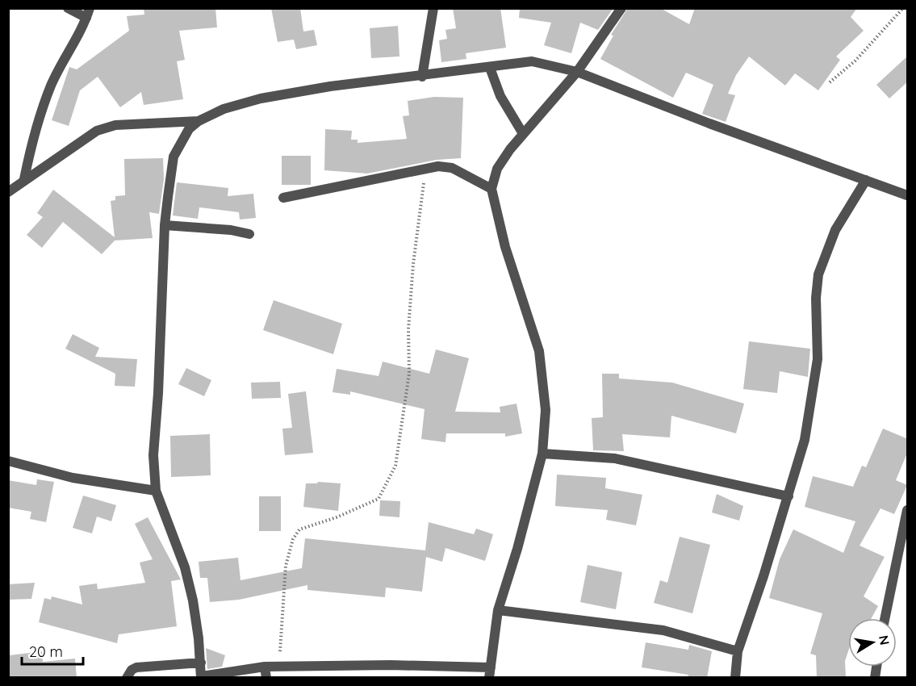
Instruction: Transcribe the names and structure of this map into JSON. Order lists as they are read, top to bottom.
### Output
{
  "scale_bar": "20 m",
  "north": "right"
}
